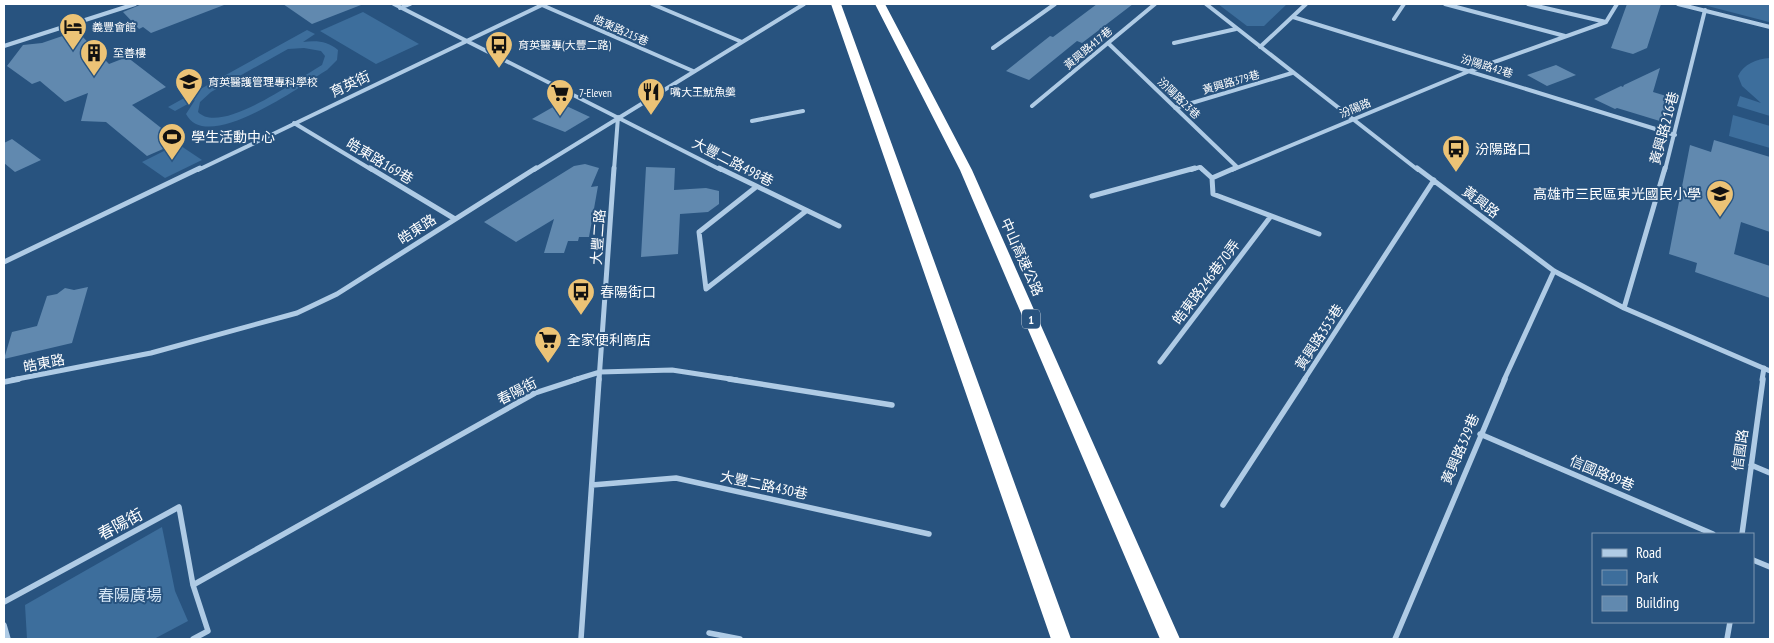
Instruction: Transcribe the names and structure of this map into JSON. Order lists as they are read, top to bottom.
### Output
{
  "streets": {
    "highway": ["中山高速公路", "1"],
    "street": [
      "皓東路215巷",
      "黃興路417巷",
      "汾陽路42巷",
      "黃興路379巷",
      "育英街",
      "汾陽路23巷",
      "汾陽路",
      "黃興路216巷",
      "皓東路169巷",
      "大豐二路498巷",
      "黃興路",
      "皓東路",
      "大豐二路",
      "皓東路246巷70弄",
      "黃興路353巷",
      "春陽街",
      "黃興路329巷",
      "信國路",
      "信國路89巷",
      "大豐二路430巷"
    ]
  },
  "crossings": [
    ["皓東路215巷", "育英街"],
    ["皓東路215巷", "皓東路"],
    ["黃興路417巷", "汾陽路23巷"],
    ["汾陽路42巷", "汾陽路"],
    ["汾陽路42巷", "黃興路216巷"],
    ["黃興路379巷", "汾陽路23巷"],
    ["黃興路379巷", "黃興路"],
    ["育英街", "皓東路169巷"],
    ["汾陽路23巷", "汾陽路"],
    ["汾陽路", "黃興路"],
    ["黃興路216巷", "黃興路"],
    ["皓東路169巷", "皓東路"],
    ["大豐二路498巷", "皓東路"],
    ["大豐二路498巷", "大豐二路"],
    ["黃興路", "黃興路353巷"],
    ["黃興路", "黃興路329巷"],
    ["黃興路", "信國路"],
    ["皓東路", "大豐二路"],
    ["大豐二路", "春陽街"],
    ["大豐二路", "大豐二路430巷"],
    ["黃興路329巷", "信國路89巷"]
  ],
  "parks": ["春陽廣場"],
  "places": {
    "hotel": ["義豐會館"],
    "bus stop": ["育英醫專(大豐二路)", "汾陽路口", "春陽街口"],
    "building": ["至善樓"],
    "school or university": ["育英醫護管理專科學校", "高雄市三民區東光國民小學"],
    "restaurant": ["嘴大王魷魚羹"],
    "supermarket": ["7-Eleven", "全家便利商店"],
    "sports": ["學生活動中心"]
  },
  "legend": ["Road", "Park", "Building"]
}
